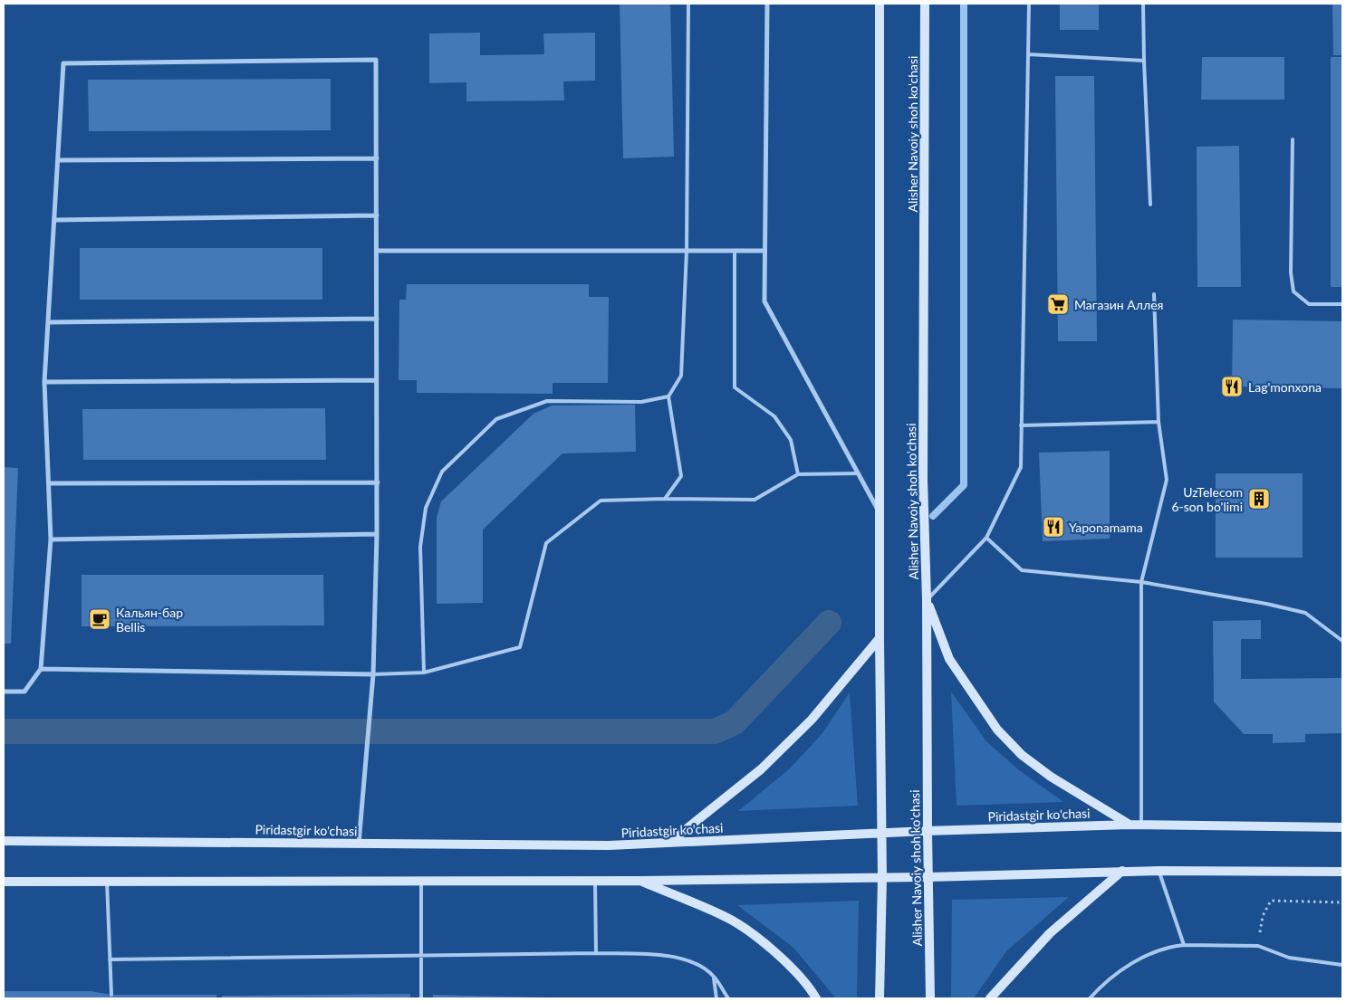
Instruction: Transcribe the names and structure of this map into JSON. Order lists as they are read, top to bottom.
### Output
{
  "streets": {
    "main road": ["Alisher Navoiy shoh ko'chasi", "Piridastgir ko'chasi"]
  },
  "crossings": [
    ["Alisher Navoiy shoh ko'chasi", "Piridastgir ko'chasi"]
  ],
  "places": {
    "supermarket": ["Магазин Аллея"],
    "restaurant": ["Lag'monxona", "Yaponamama"],
    "building": ["UzTelecom 6-son bo'limi"],
    "cafe": ["Кальян-бар Bellis"]
  }
}
